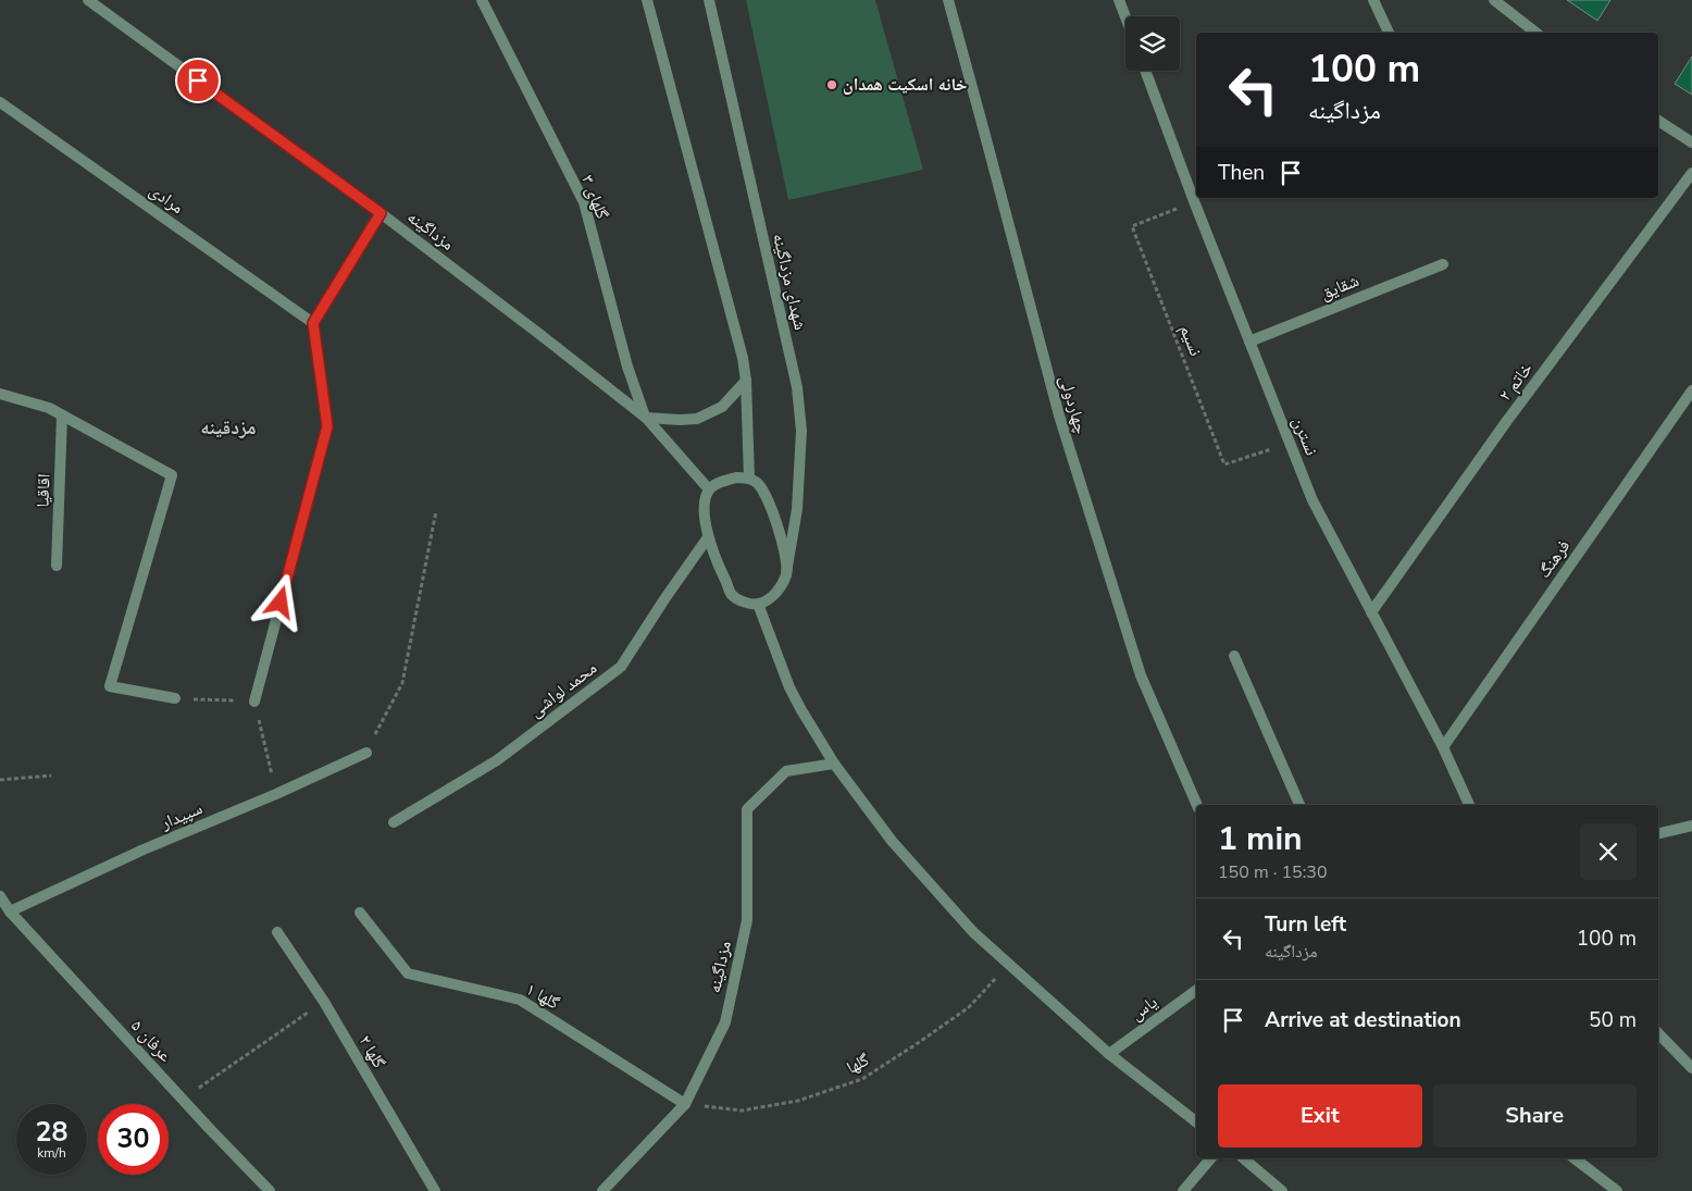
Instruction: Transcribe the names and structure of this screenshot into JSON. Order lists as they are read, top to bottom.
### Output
{
  "streets": {
    "street": [
      "گلهای ۳",
      "مرادی",
      "مزداگینه",
      "شهدای مزداگینه",
      "شقایق",
      "خاتم ۲",
      "چهاردولی",
      "نسترن",
      "اقاقیا",
      "فرهنگ",
      "محمد لواشی",
      "سپیدار",
      "گلها ۱",
      "یاس",
      "عرفان ۵",
      "گلها ۲"
    ],
    "path": ["نسیم", "گلها"]
  },
  "crossings": [
    ["گلهای ۳", "مزداگینه"],
    ["مزداگینه", "گلها ۱"],
    ["مزداگینه", "گلها"],
    ["شقایق", "نسترن"],
    ["نسیم", "نسترن"],
    ["خاتم ۲", "نسترن"],
    ["نسترن", "فرهنگ"],
    ["سپیدار", "عرفان ۵"],
    ["گلها ۱", "گلها"]
  ],
  "districts": ["مزدقینه"],
  "places": ["خانه اسكيت همدان"],
  "page": {
    "turn": ["100 m", "مزداگینه"],
    "then": "Then",
    "heading": ["1 min", "150 m · 15:30"],
    "list": [
      {
        "name": "Turn left",
        "note": "مزداگینه",
        "value": "100 m"
      },
      {
        "name": "Arrive at destination",
        "value": "50 m"
      }
    ],
    "buttons": ["Exit", "Share"],
    "speed": "28 km/h",
    "limit": "30"
  }
}
